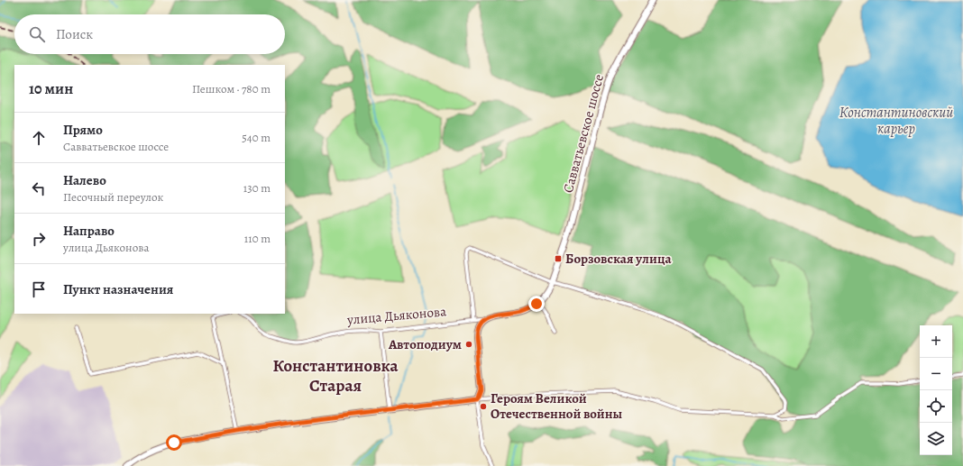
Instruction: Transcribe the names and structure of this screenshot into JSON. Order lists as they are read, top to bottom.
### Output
{
  "streets": {
    "main road": ["Савватьевское шоссе", "улица Дьяконова"]
  },
  "crossings": [
    ["Савватьевское шоссе", "улица Дьяконова"]
  ],
  "districts": ["Константиновка Старая"],
  "water": ["Константиновский карьер"],
  "places": {
    "transit": ["Борзовская улица"],
    "other": ["Автоподиум", "Героям Великой Отечественной войны"]
  },
  "page": {
    "search": "Поиск",
    "heading": ["10 мин", "Пешком · 780 m"],
    "list": [
      ["Прямо", "Савватьевское шоссе", "540 m"],
      ["Налево", "Песочный переулок", "130 m"],
      ["Направо", "улица Дьяконова", "110 m"],
      "Пункт назначения"
    ],
    "map_buttons": ["+", "−"]
  }
}
